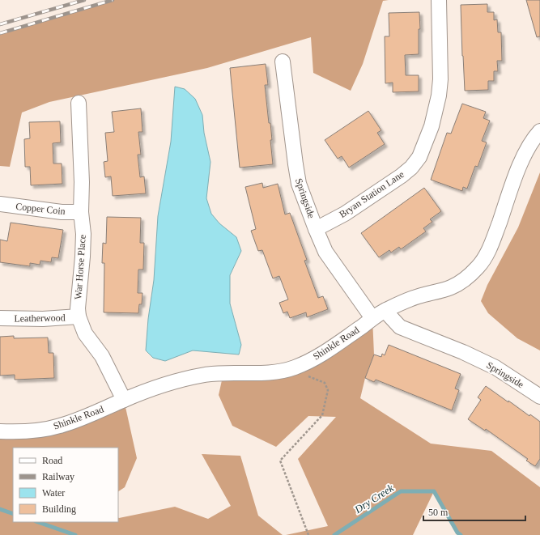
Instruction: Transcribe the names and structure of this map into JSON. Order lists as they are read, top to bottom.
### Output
{
  "streets": {
    "street": [
      "Bryan Station Lane",
      "Springside",
      "Copper Coin",
      "War Horse Place",
      "Leatherwood",
      "Shinkle Road"
    ]
  },
  "crossings": [
    ["Bryan Station Lane", "Springside"],
    ["Springside", "Shinkle Road"],
    ["Copper Coin", "War Horse Place"],
    ["War Horse Place", "Leatherwood"],
    ["War Horse Place", "Shinkle Road"]
  ],
  "water": ["Dry Creek"],
  "legend": [
    "Road",
    "Railway",
    "Water",
    "Building"
  ],
  "scale_bar": "50 m"
}
